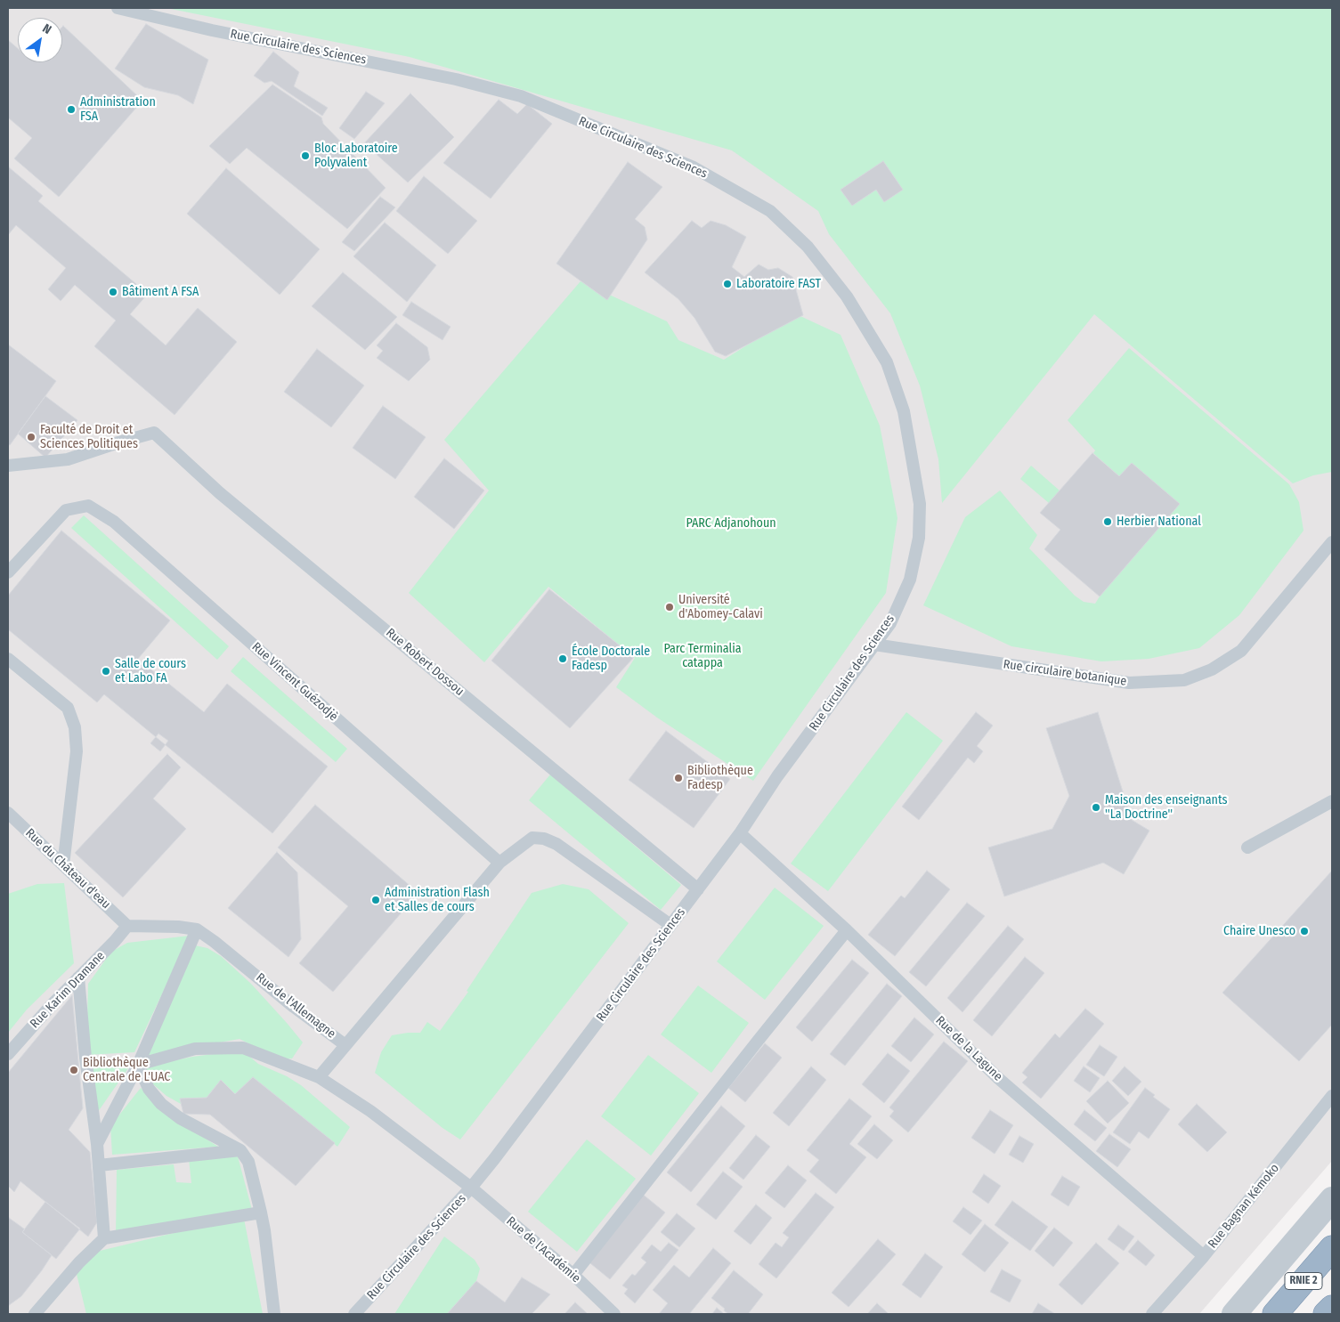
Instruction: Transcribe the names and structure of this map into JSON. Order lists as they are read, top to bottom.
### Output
{
  "streets": {
    "highway": ["RNIE 2"],
    "lane": [
      "Rue Circulaire des Sciences",
      "Rue Robert Dossou",
      "Rue circulaire botanique",
      "Rue Vincent Guézodjè",
      "Rue du Château d'eau",
      "Rue Karim Dramane",
      "Rue de l'Allemagne",
      "Rue de la Lagune",
      "Rue Bagnan Kémoko",
      "Rue de l'Académie"
    ]
  },
  "crossings": [
    ["Rue Circulaire des Sciences", "Rue Robert Dossou"],
    ["Rue Circulaire des Sciences", "Rue circulaire botanique"],
    ["Rue Circulaire des Sciences", "Rue de l'Allemagne"],
    ["Rue Circulaire des Sciences", "Rue de la Lagune"],
    ["Rue Circulaire des Sciences", "Rue de l'Académie"],
    ["Rue Vincent Guézodjè", "Rue de l'Allemagne"],
    ["Rue du Château d'eau", "Rue Karim Dramane"],
    ["Rue du Château d'eau", "Rue de l'Allemagne"],
    ["Rue Karim Dramane", "Rue de l'Allemagne"],
    ["Rue de la Lagune", "Rue Bagnan Kémoko"]
  ],
  "parks": ["PARC Adjanohoun", "Parc Terminalia catappa"],
  "places": [
    "Administration FSA",
    "Bloc Laboratoire Polyvalent",
    "Laboratoire FAST",
    "Bâtiment A FSA",
    "Faculté de Droit et Sciences Politiques",
    "Herbier National",
    "Université d'Abomey-Calavi",
    "École Doctorale Fadesp",
    "Salle de cours et Labo FA",
    "Bibliothèque Fadesp",
    "Maison des enseignants ''La Doctrine''",
    "Administration Flash et Salles de cours",
    "Chaire Unesco",
    "Bibliothèque Centrale de L'UAC"
  ],
  "north": "top right"
}
